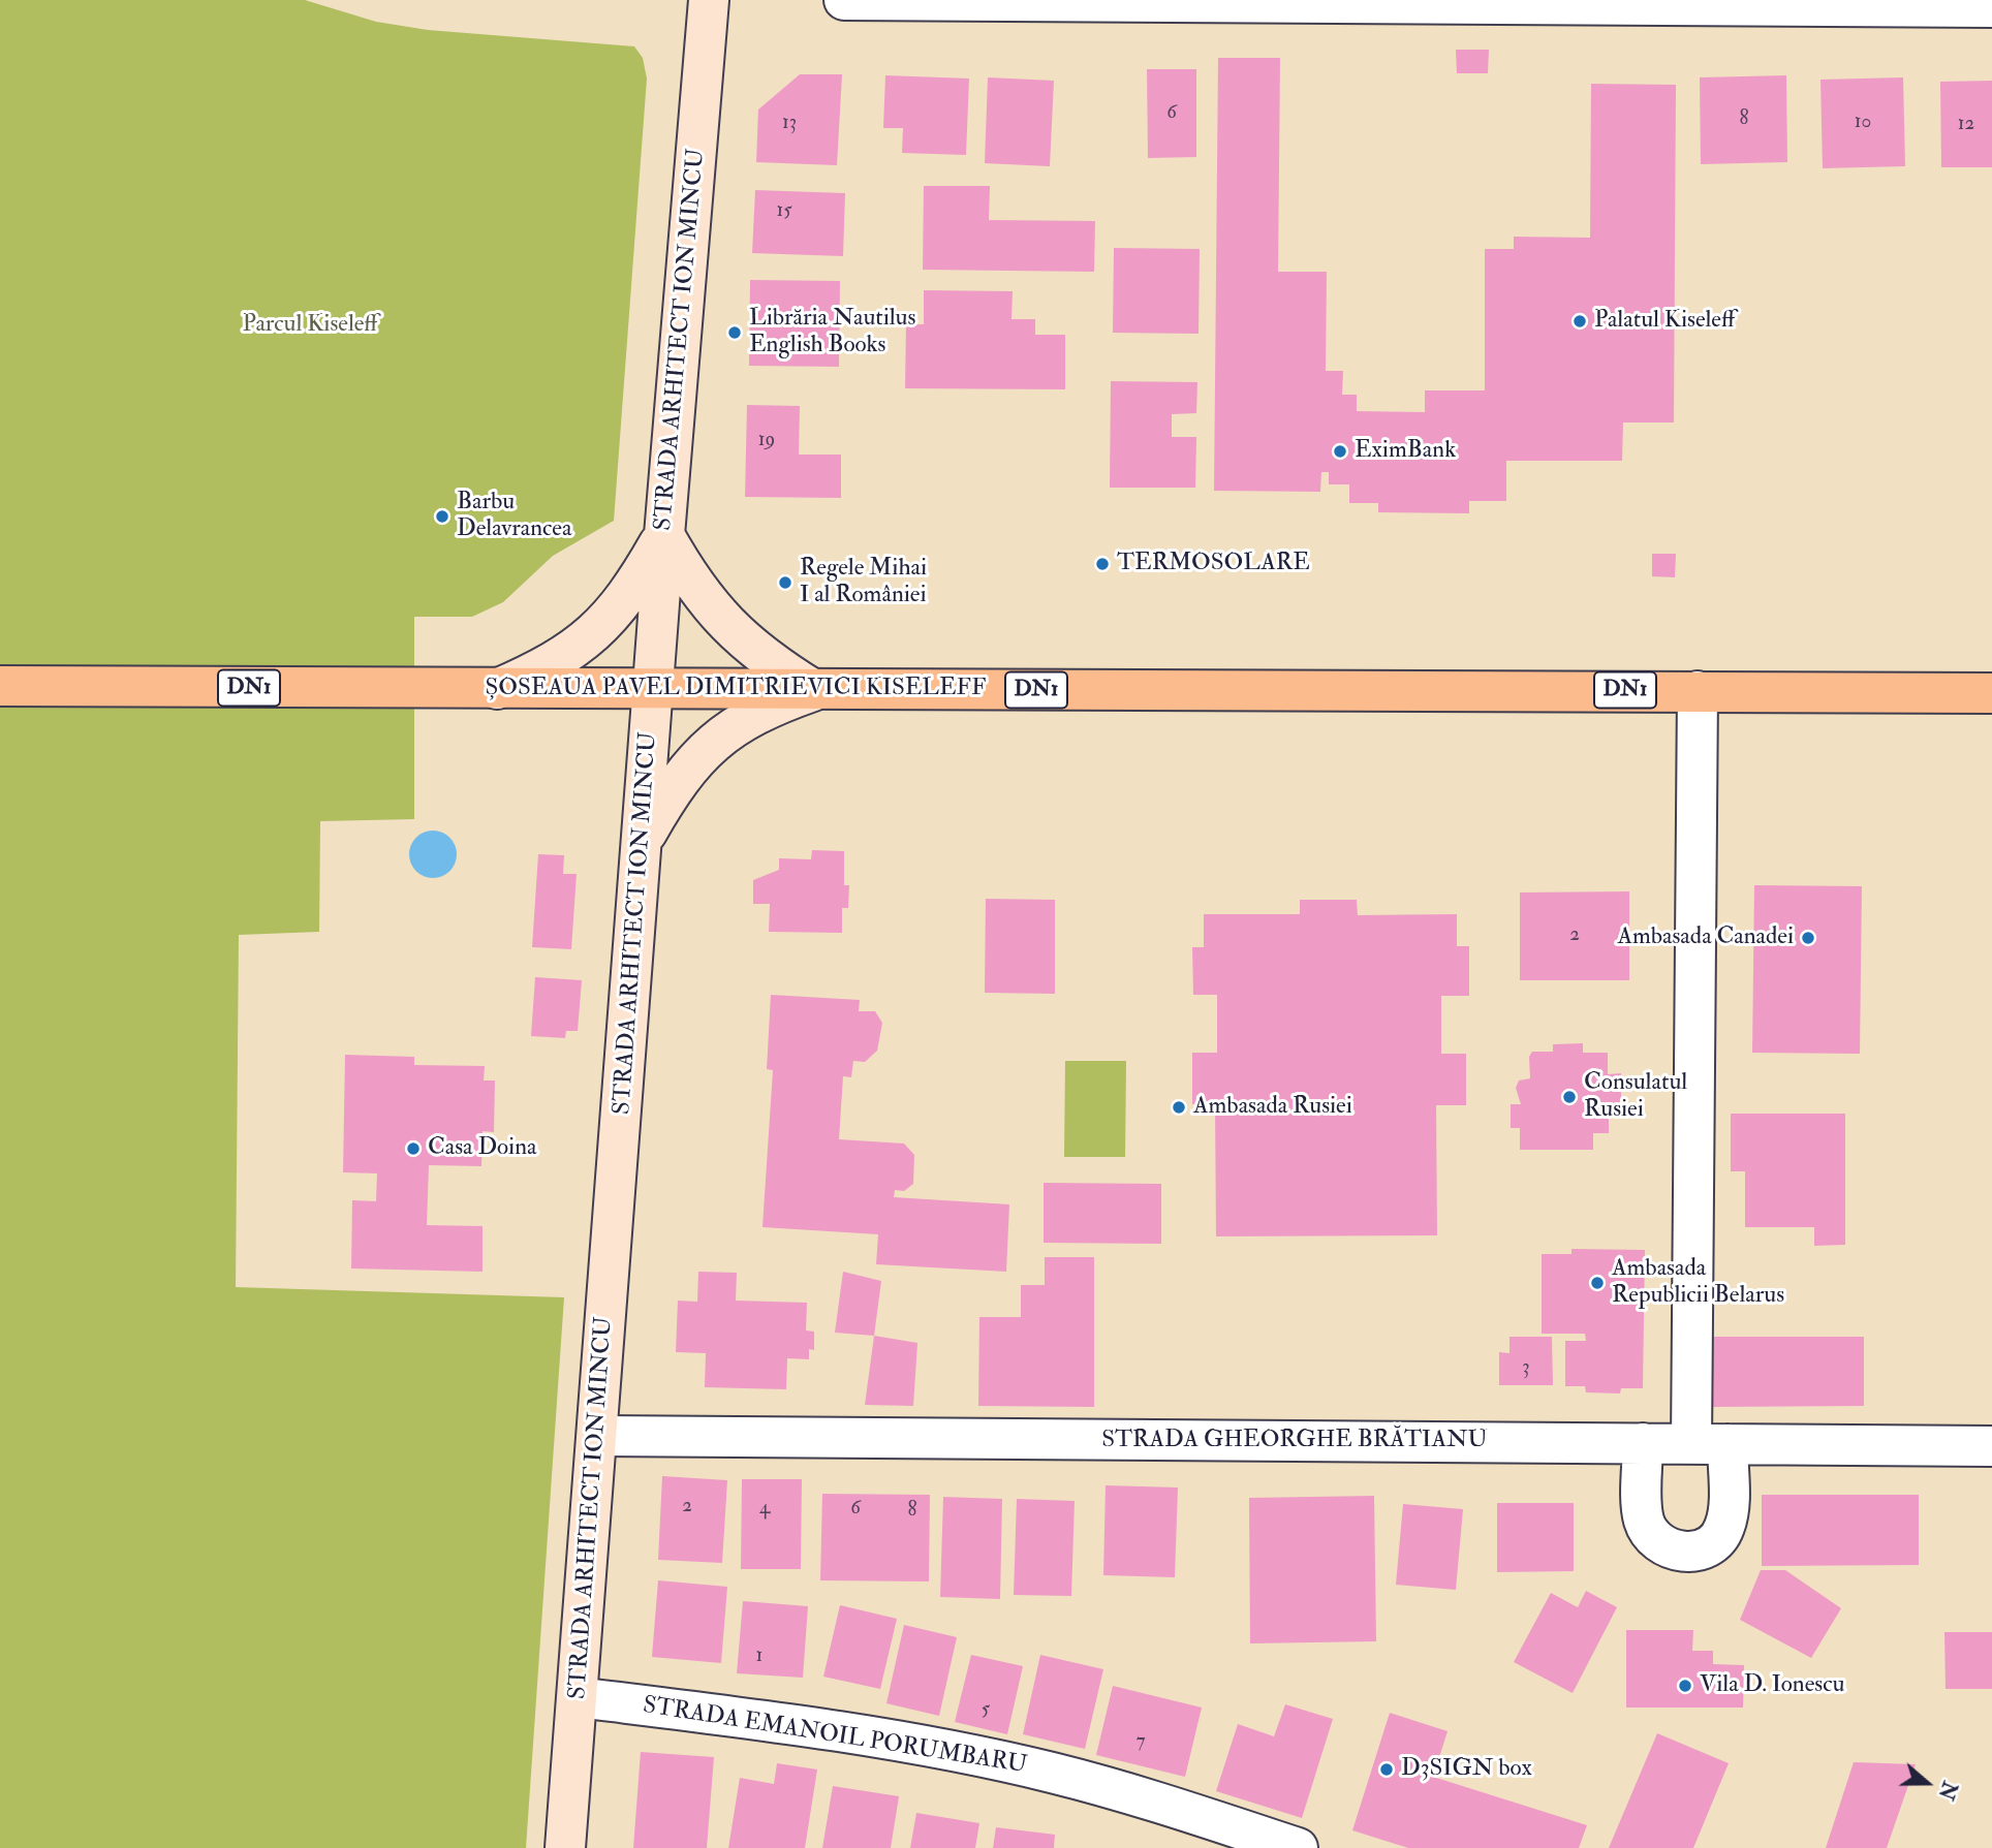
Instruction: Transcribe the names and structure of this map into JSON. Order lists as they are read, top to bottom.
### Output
{
  "streets": {
    "main road": ["STRADA ARHITECT ION MINCU", "DN1", "ȘOSEAUA PAVEL DIMITRIEVICI KISELEFF"],
    "street": ["STRADA GHEORGHE BRĂTIANU", "STRADA EMANOIL PORUMBARU"]
  },
  "crossings": [
    ["STRADA ARHITECT ION MINCU", "ȘOSEAUA PAVEL DIMITRIEVICI KISELEFF"],
    ["STRADA ARHITECT ION MINCU", "STRADA GHEORGHE BRĂTIANU"],
    ["STRADA ARHITECT ION MINCU", "STRADA EMANOIL PORUMBARU"]
  ],
  "parks": ["Parcul Kiseleff"],
  "places": [
    "Palatul Kiseleff",
    "Librăria Nautilus English Books",
    "EximBank",
    "Barbu Delavrancea",
    "TERMOSOLARE",
    "Regele Mihai I al României",
    "Ambasada Canadei",
    "Consulatul Rusiei",
    "Ambasada Rusiei",
    "Casa Doina",
    "Ambasada Republicii Belarus",
    "Vila D. Ionescu",
    "D3SIGN box"
  ],
  "house_numbers": [
    "6",
    "8",
    "10",
    "13",
    "12",
    "15",
    "19",
    "2",
    "3",
    "2",
    "4",
    "6",
    "8",
    "1",
    "5",
    "7"
  ],
  "north": "right"
}
